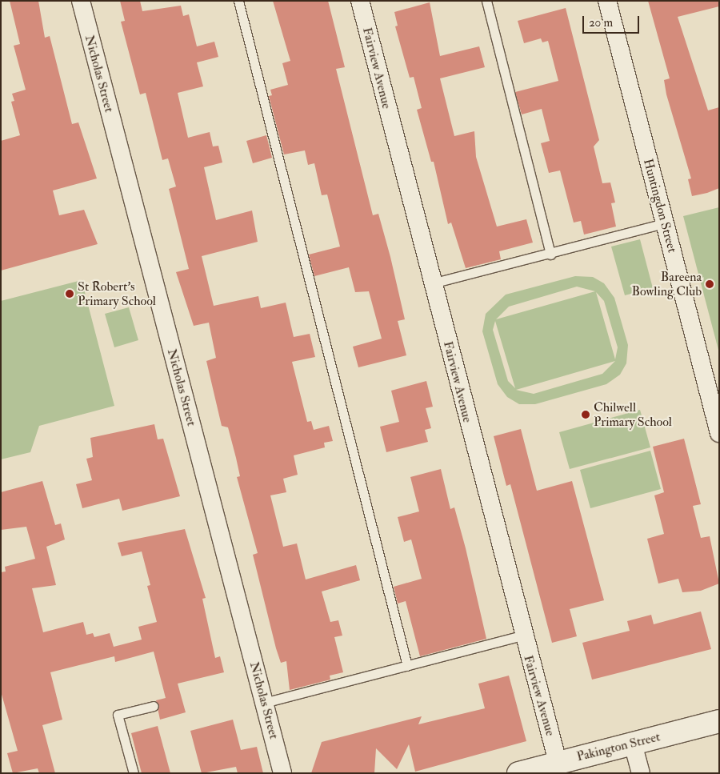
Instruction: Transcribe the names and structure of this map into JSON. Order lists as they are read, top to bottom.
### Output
{
  "streets": {
    "street": [
      "Fairview Avenue",
      "Nicholas Street",
      "Huntingdon Street",
      "Pakington Street"
    ]
  },
  "crossings": [
    ["Fairview Avenue", "Pakington Street"]
  ],
  "places": ["Bareena Bowling Club", "St Robert's Primary School", "Chilwell Primary School"],
  "scale_bar": "20 m"
}
